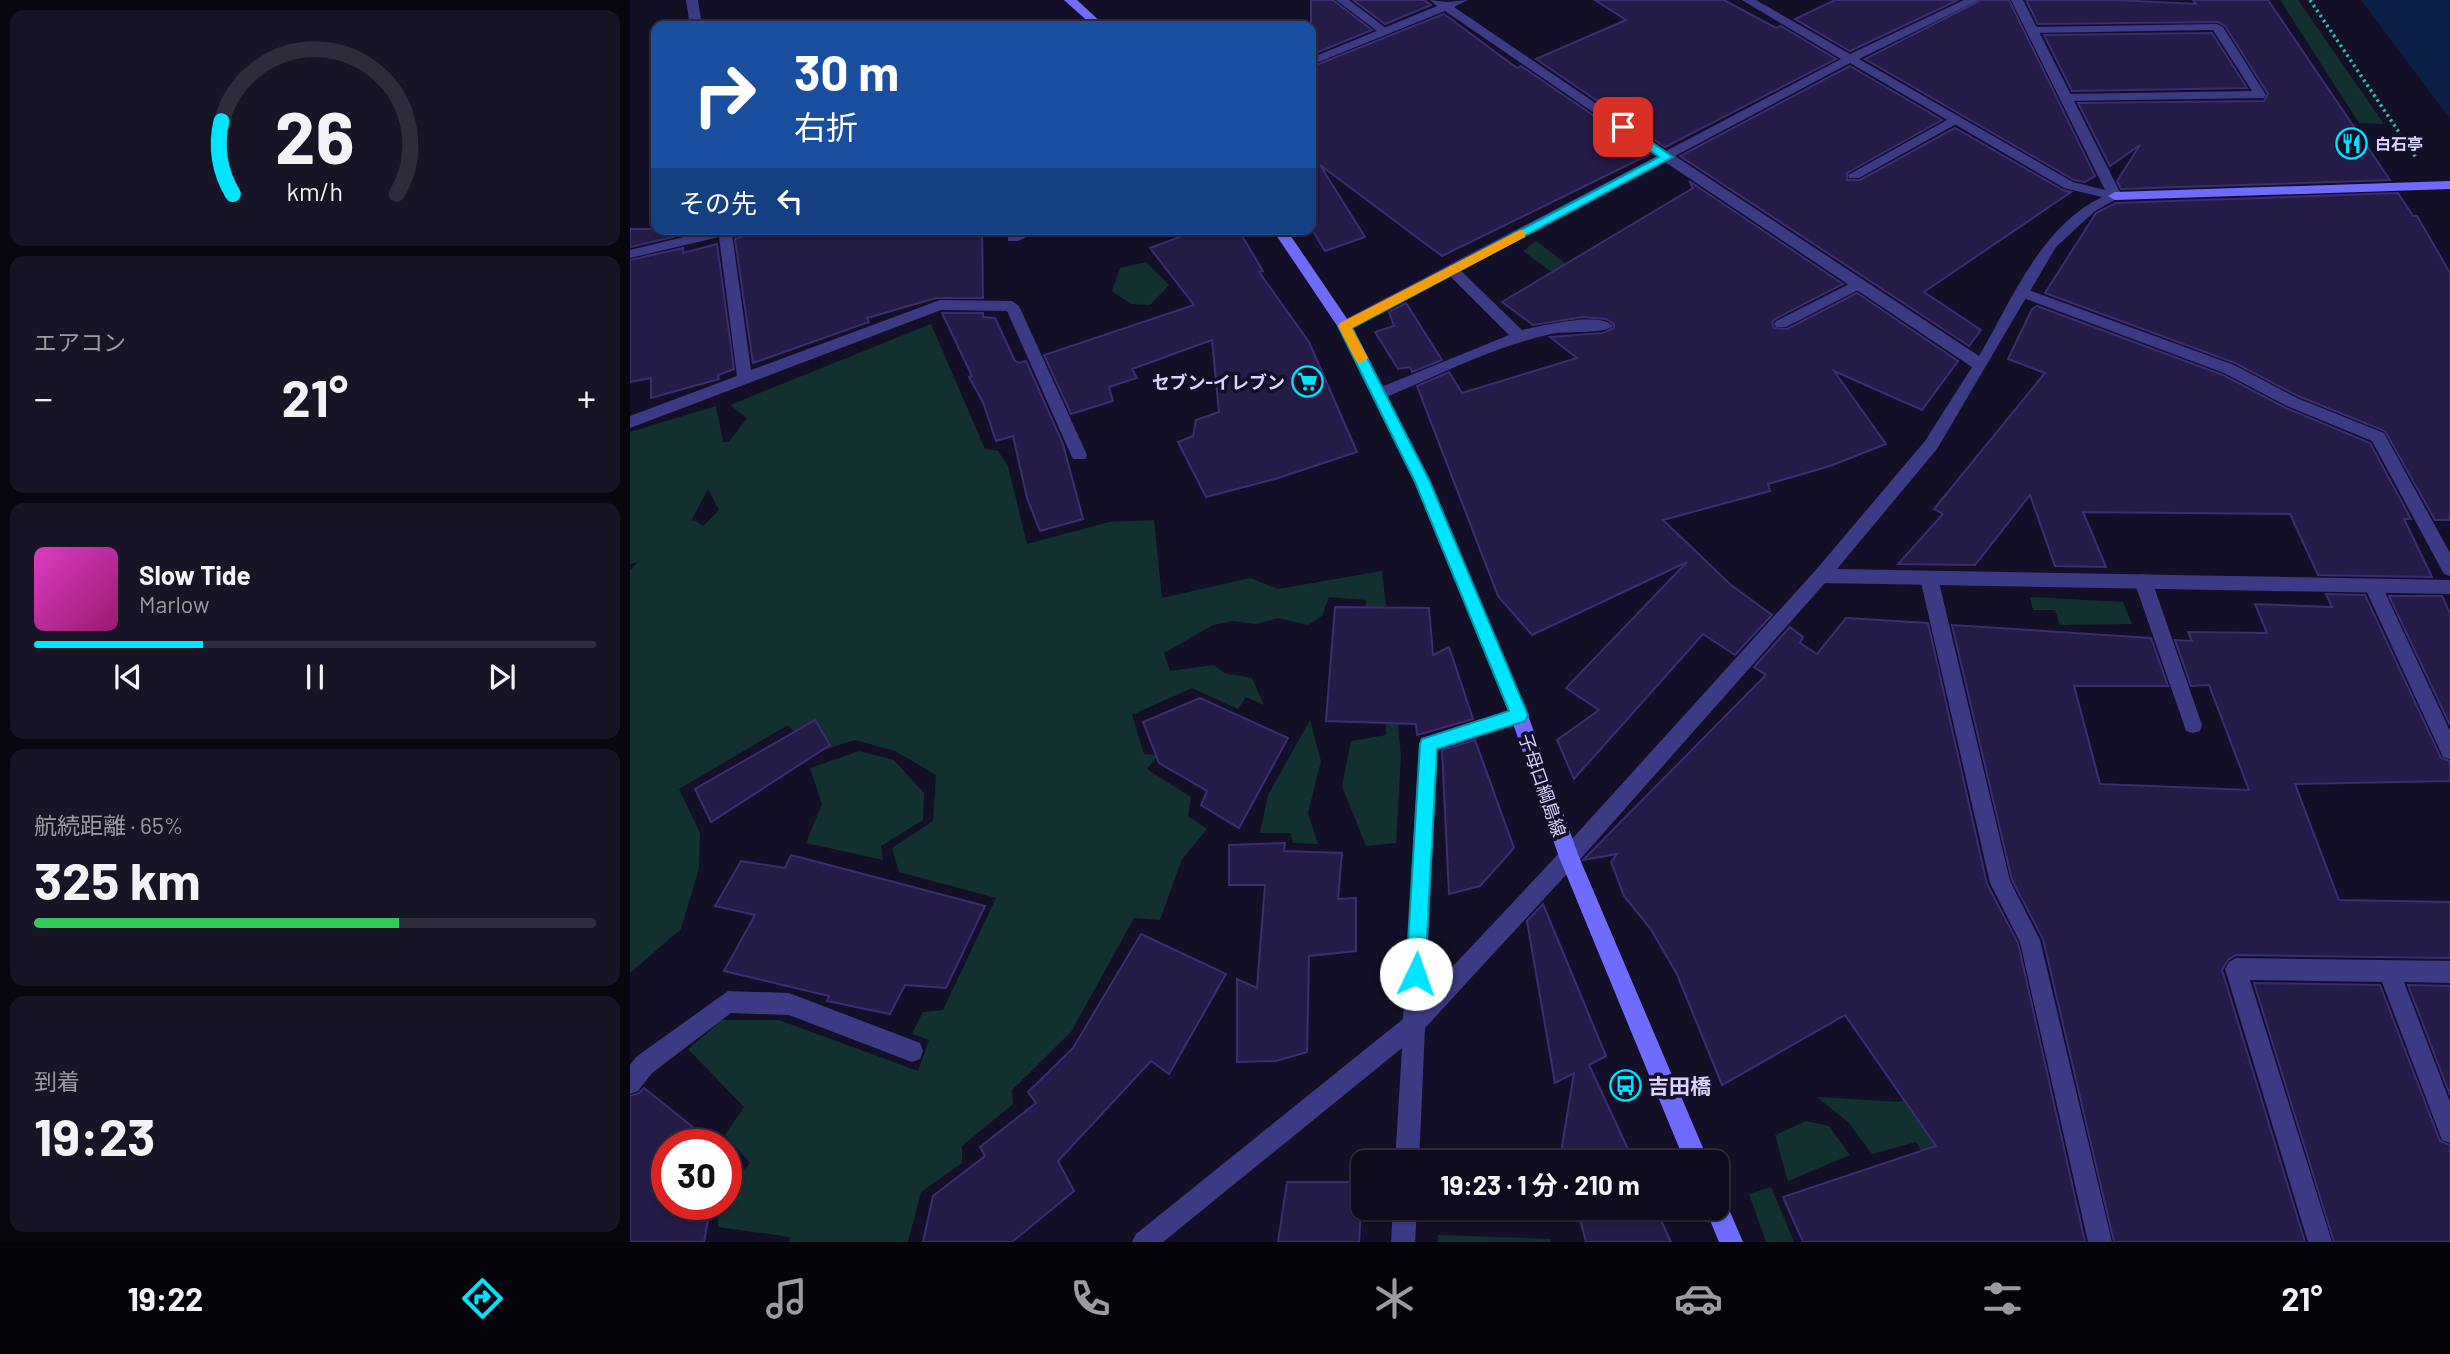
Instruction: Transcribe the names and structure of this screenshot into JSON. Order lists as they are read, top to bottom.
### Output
{
  "streets": {
    "main road": ["子母口綱島線"]
  },
  "places": {
    "restaurant": ["白石亭"],
    "supermarket": ["セブン-イレブン"],
    "bus stop": ["吉田橋"]
  },
  "page": {
    "turn": ["30 m", "右折"],
    "then": "その先",
    "tile": [
      "エアコン",
      ["航続距離 · 65%", "325 km"],
      ["到着", "19:23"]
    ],
    "heat": ["−", "21°", "+"],
    "song": ["Slow Tide", "Marlow"],
    "limit": "30",
    "trip": "19:23 · 1 分 · 210 m",
    "tabs": ["19:22", "21°"],
    "gauge": ["26", "km/h"]
  }
}
